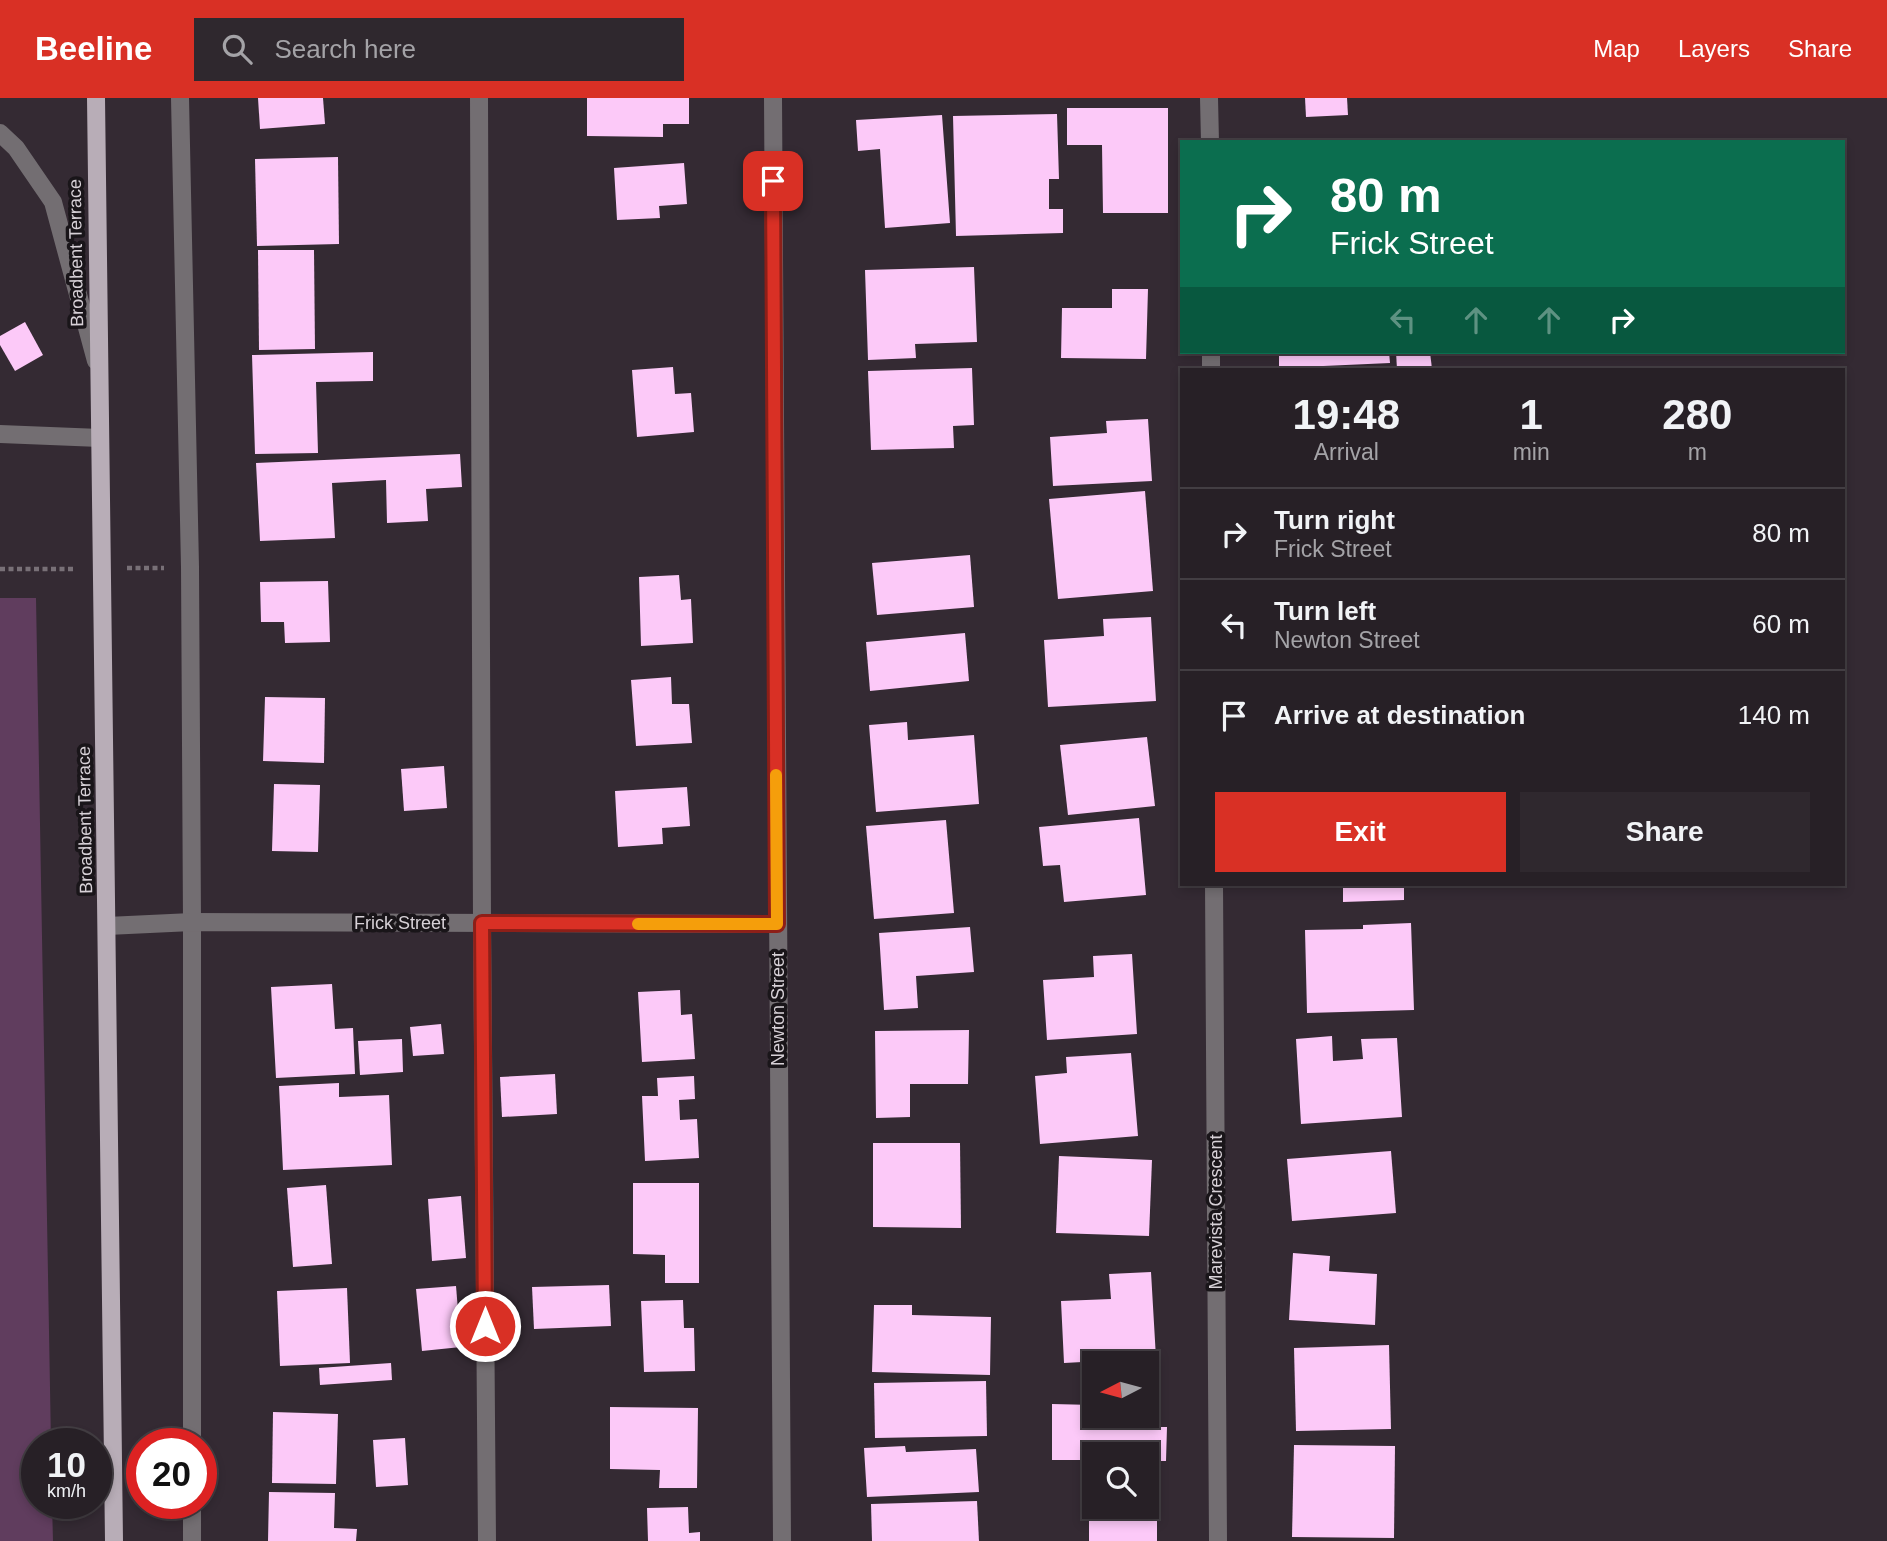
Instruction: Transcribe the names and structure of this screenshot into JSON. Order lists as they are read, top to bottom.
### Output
{
  "streets": {
    "main road": ["Broadbent Terrace"],
    "street": ["Frick Street", "Newton Street", "Marevista Crescent"]
  },
  "crossings": [
    ["Broadbent Terrace", "Frick Street"],
    ["Frick Street", "Newton Street"]
  ],
  "north": "left",
  "page": {
    "header": "Beeline",
    "search": "Search here",
    "nav": ["Map", "Layers", "Share"],
    "turn": ["80 m", "Frick Street"],
    "eta": [
      "19:48",
      "Arrival",
      "1",
      "min",
      "280",
      "m"
    ],
    "list": [
      {
        "name": "Turn right",
        "note": "Frick Street",
        "value": "80 m"
      },
      {
        "name": "Turn left",
        "note": "Newton Street",
        "value": "60 m"
      },
      {
        "name": "Arrive at destination",
        "value": "140 m"
      }
    ],
    "buttons": ["Exit", "Share"],
    "speed": "10 km/h",
    "limit": "20"
  }
}
